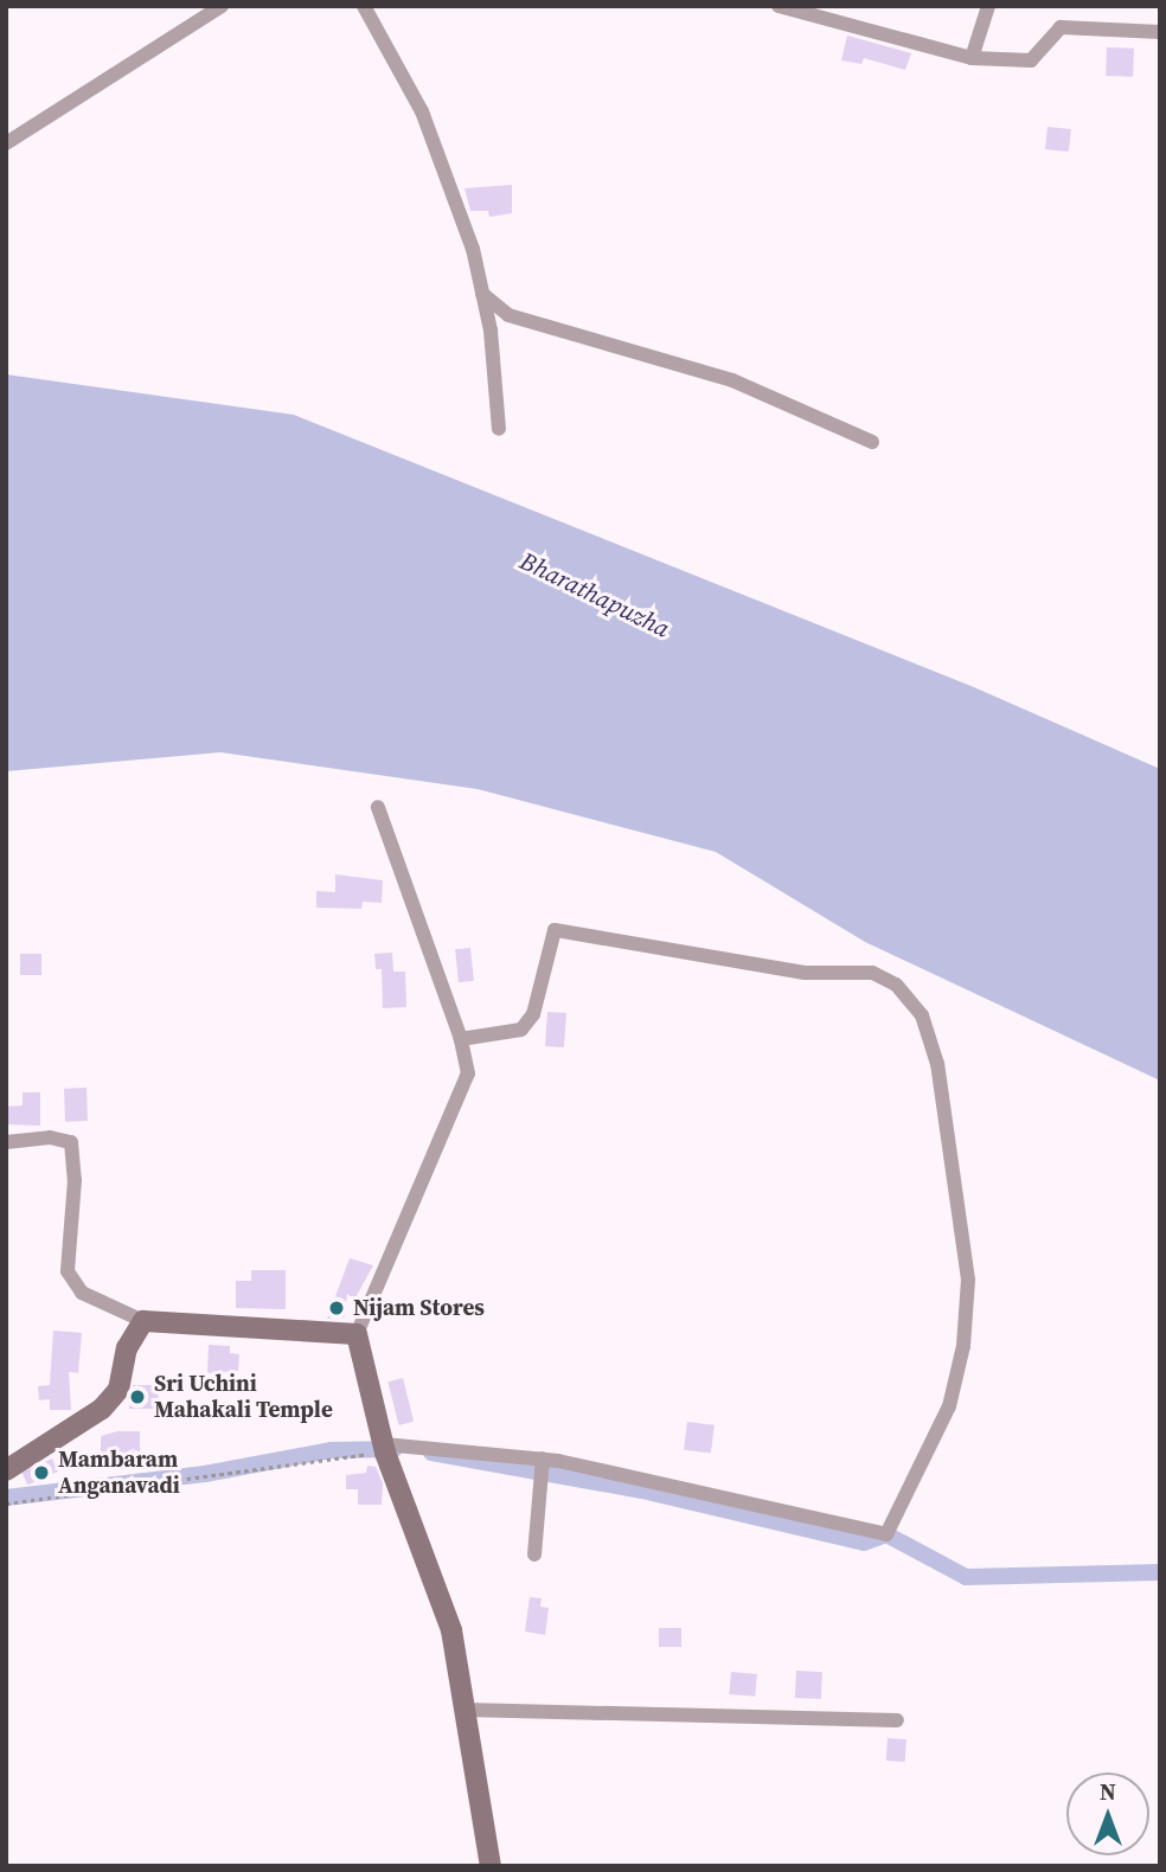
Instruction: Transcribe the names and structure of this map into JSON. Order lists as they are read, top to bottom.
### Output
{
  "water": ["Bharathapuzha"],
  "places": ["Nijam Stores", "Sri Uchini Mahakali Temple", "Mambaram Anganavadi"],
  "north": "top"
}
